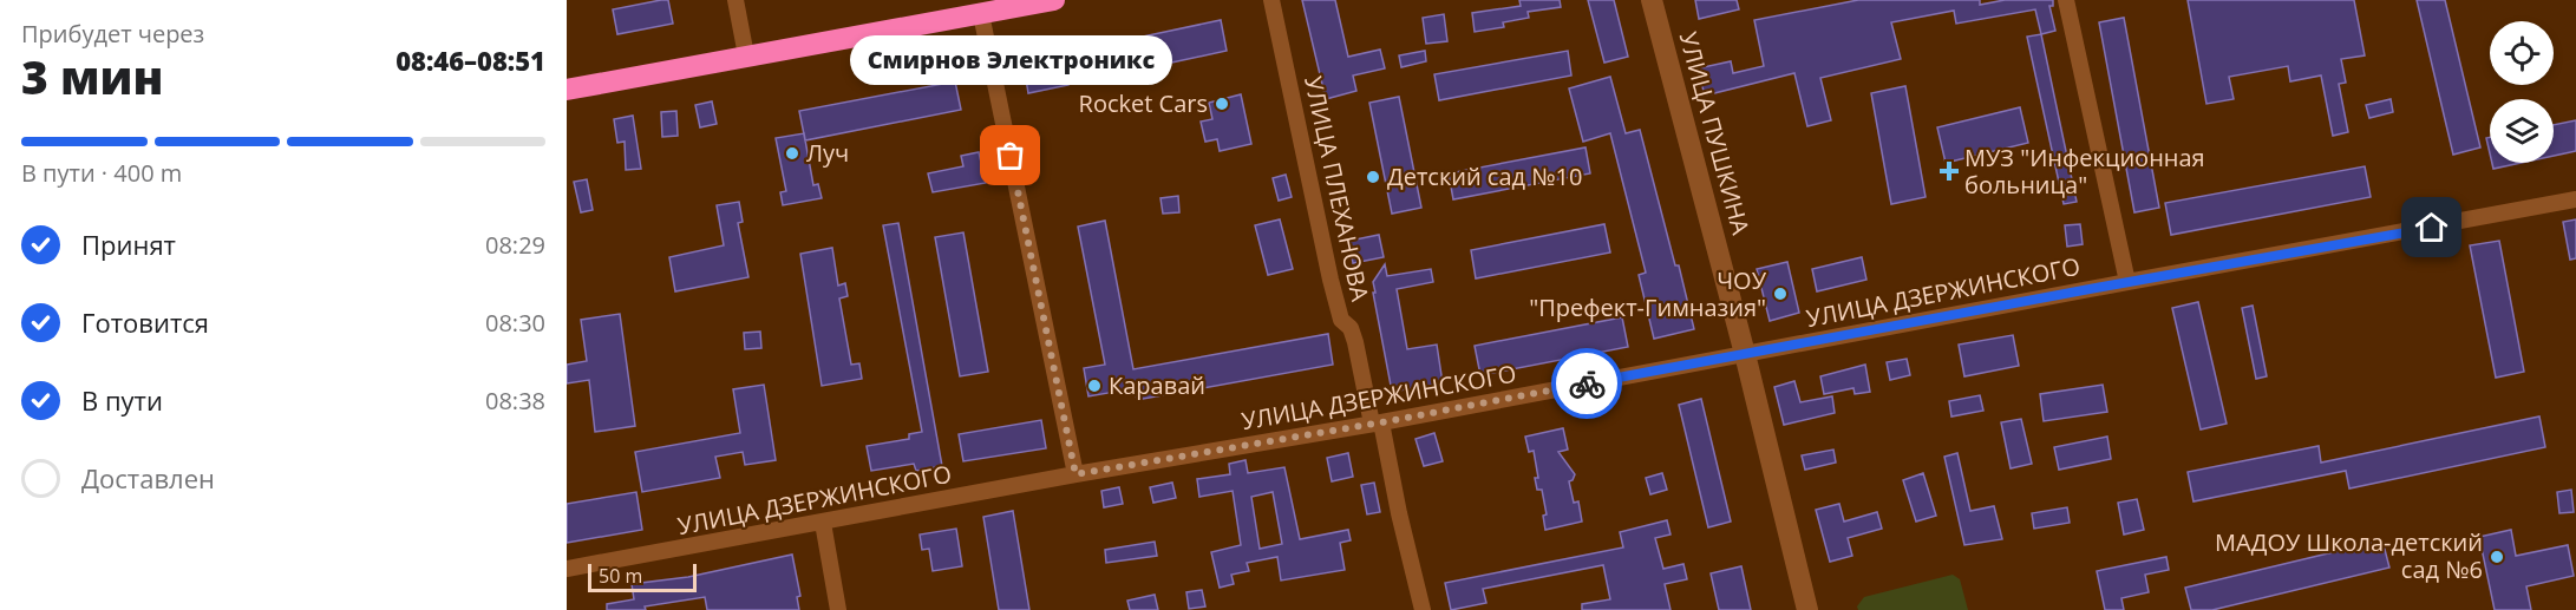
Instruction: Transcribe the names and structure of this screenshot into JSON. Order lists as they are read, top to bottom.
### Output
{
  "streets": {
    "main road": ["УЛИЦА ПУШКИНА"],
    "street": ["УЛИЦА ПЛЕХАНОВА", "УЛИЦА ДЗЕРЖИНСКОГО"]
  },
  "crossings": [
    ["УЛИЦА ПУШКИНА", "УЛИЦА ДЗЕРЖИНСКОГО"],
    ["УЛИЦА ПЛЕХАНОВА", "УЛИЦА ДЗЕРЖИНСКОГО"]
  ],
  "places": {
    "other": [
      "Rocket Cars",
      "Луч",
      "Смирнов Электроникс",
      "Детский сад №10",
      "ЧОУ \"Префект-Гимназия\"",
      "Каравай",
      "МАДОУ Школа-детский сад №6"
    ],
    "health": ["МУЗ \"Инфекционная больница\""]
  },
  "scale_bar": "50 m",
  "page": {
    "heading": ["3 мин", "Прибудет через", "08:46–08:51"],
    "bubble": "Смирнов Электроникс",
    "bar": "В пути · 400 m",
    "list": [
      ["Принят", "08:29"],
      ["Готовится", "08:30"],
      ["В пути", "08:38"],
      "Доставлен"
    ],
    "scale": "50 m"
  }
}
